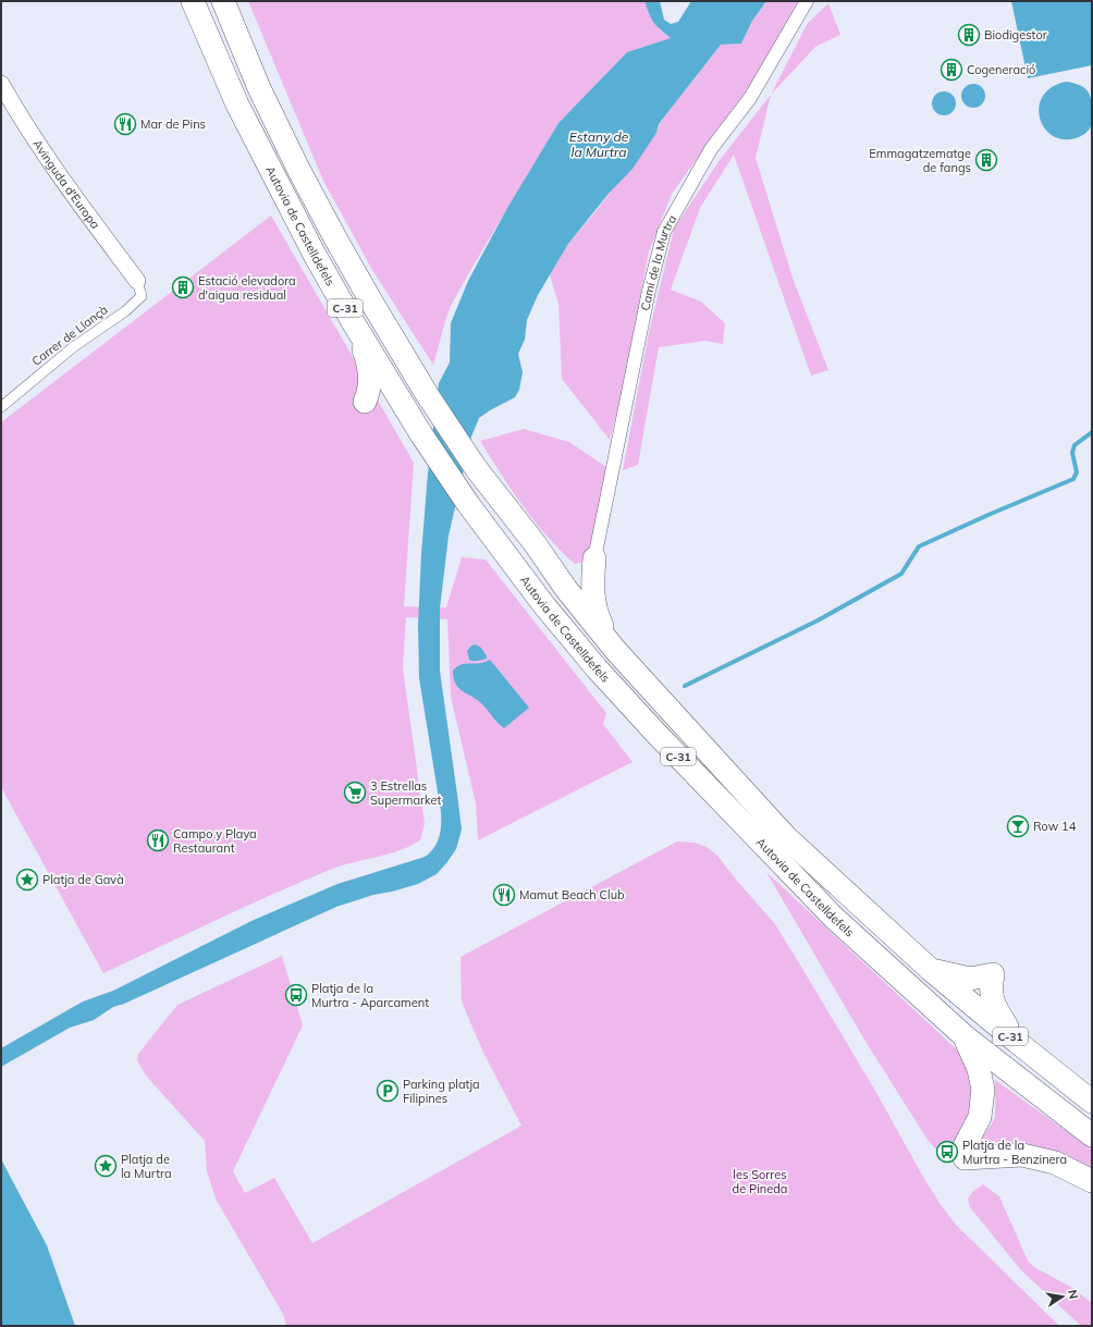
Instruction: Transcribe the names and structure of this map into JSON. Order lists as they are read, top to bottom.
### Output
{
  "streets": {
    "highway": ["Autovia de Castelldefels", "C-31"],
    "street": ["Avinguda d'Europa", "Camí de la Murtra", "Carrer de Llançà"]
  },
  "crossings": [
    ["Avinguda d'Europa", "Carrer de Llançà"]
  ],
  "water": ["Estany de la Murtra"],
  "parks": ["les Sorres de Pineda"],
  "places": {
    "building": [
      "Biodigestor",
      "Cogeneració",
      "Emmagatzematge de fangs",
      "Estació elevadora d'aigua residual"
    ],
    "restaurant": ["Mar de Pins", "Campo y Playa Restaurant", "Mamut Beach Club"],
    "supermarket": ["3 Estrellas Supermarket"],
    "bar": ["Row 14"],
    "place": ["Platja de Gavà", "Platja de la Murtra"],
    "bus stop": ["Platja de la Murtra - Aparcament", "Platja de la Murtra - Benzinera"],
    "parking": ["Parking platja Filipines"]
  },
  "north": "right"
}
